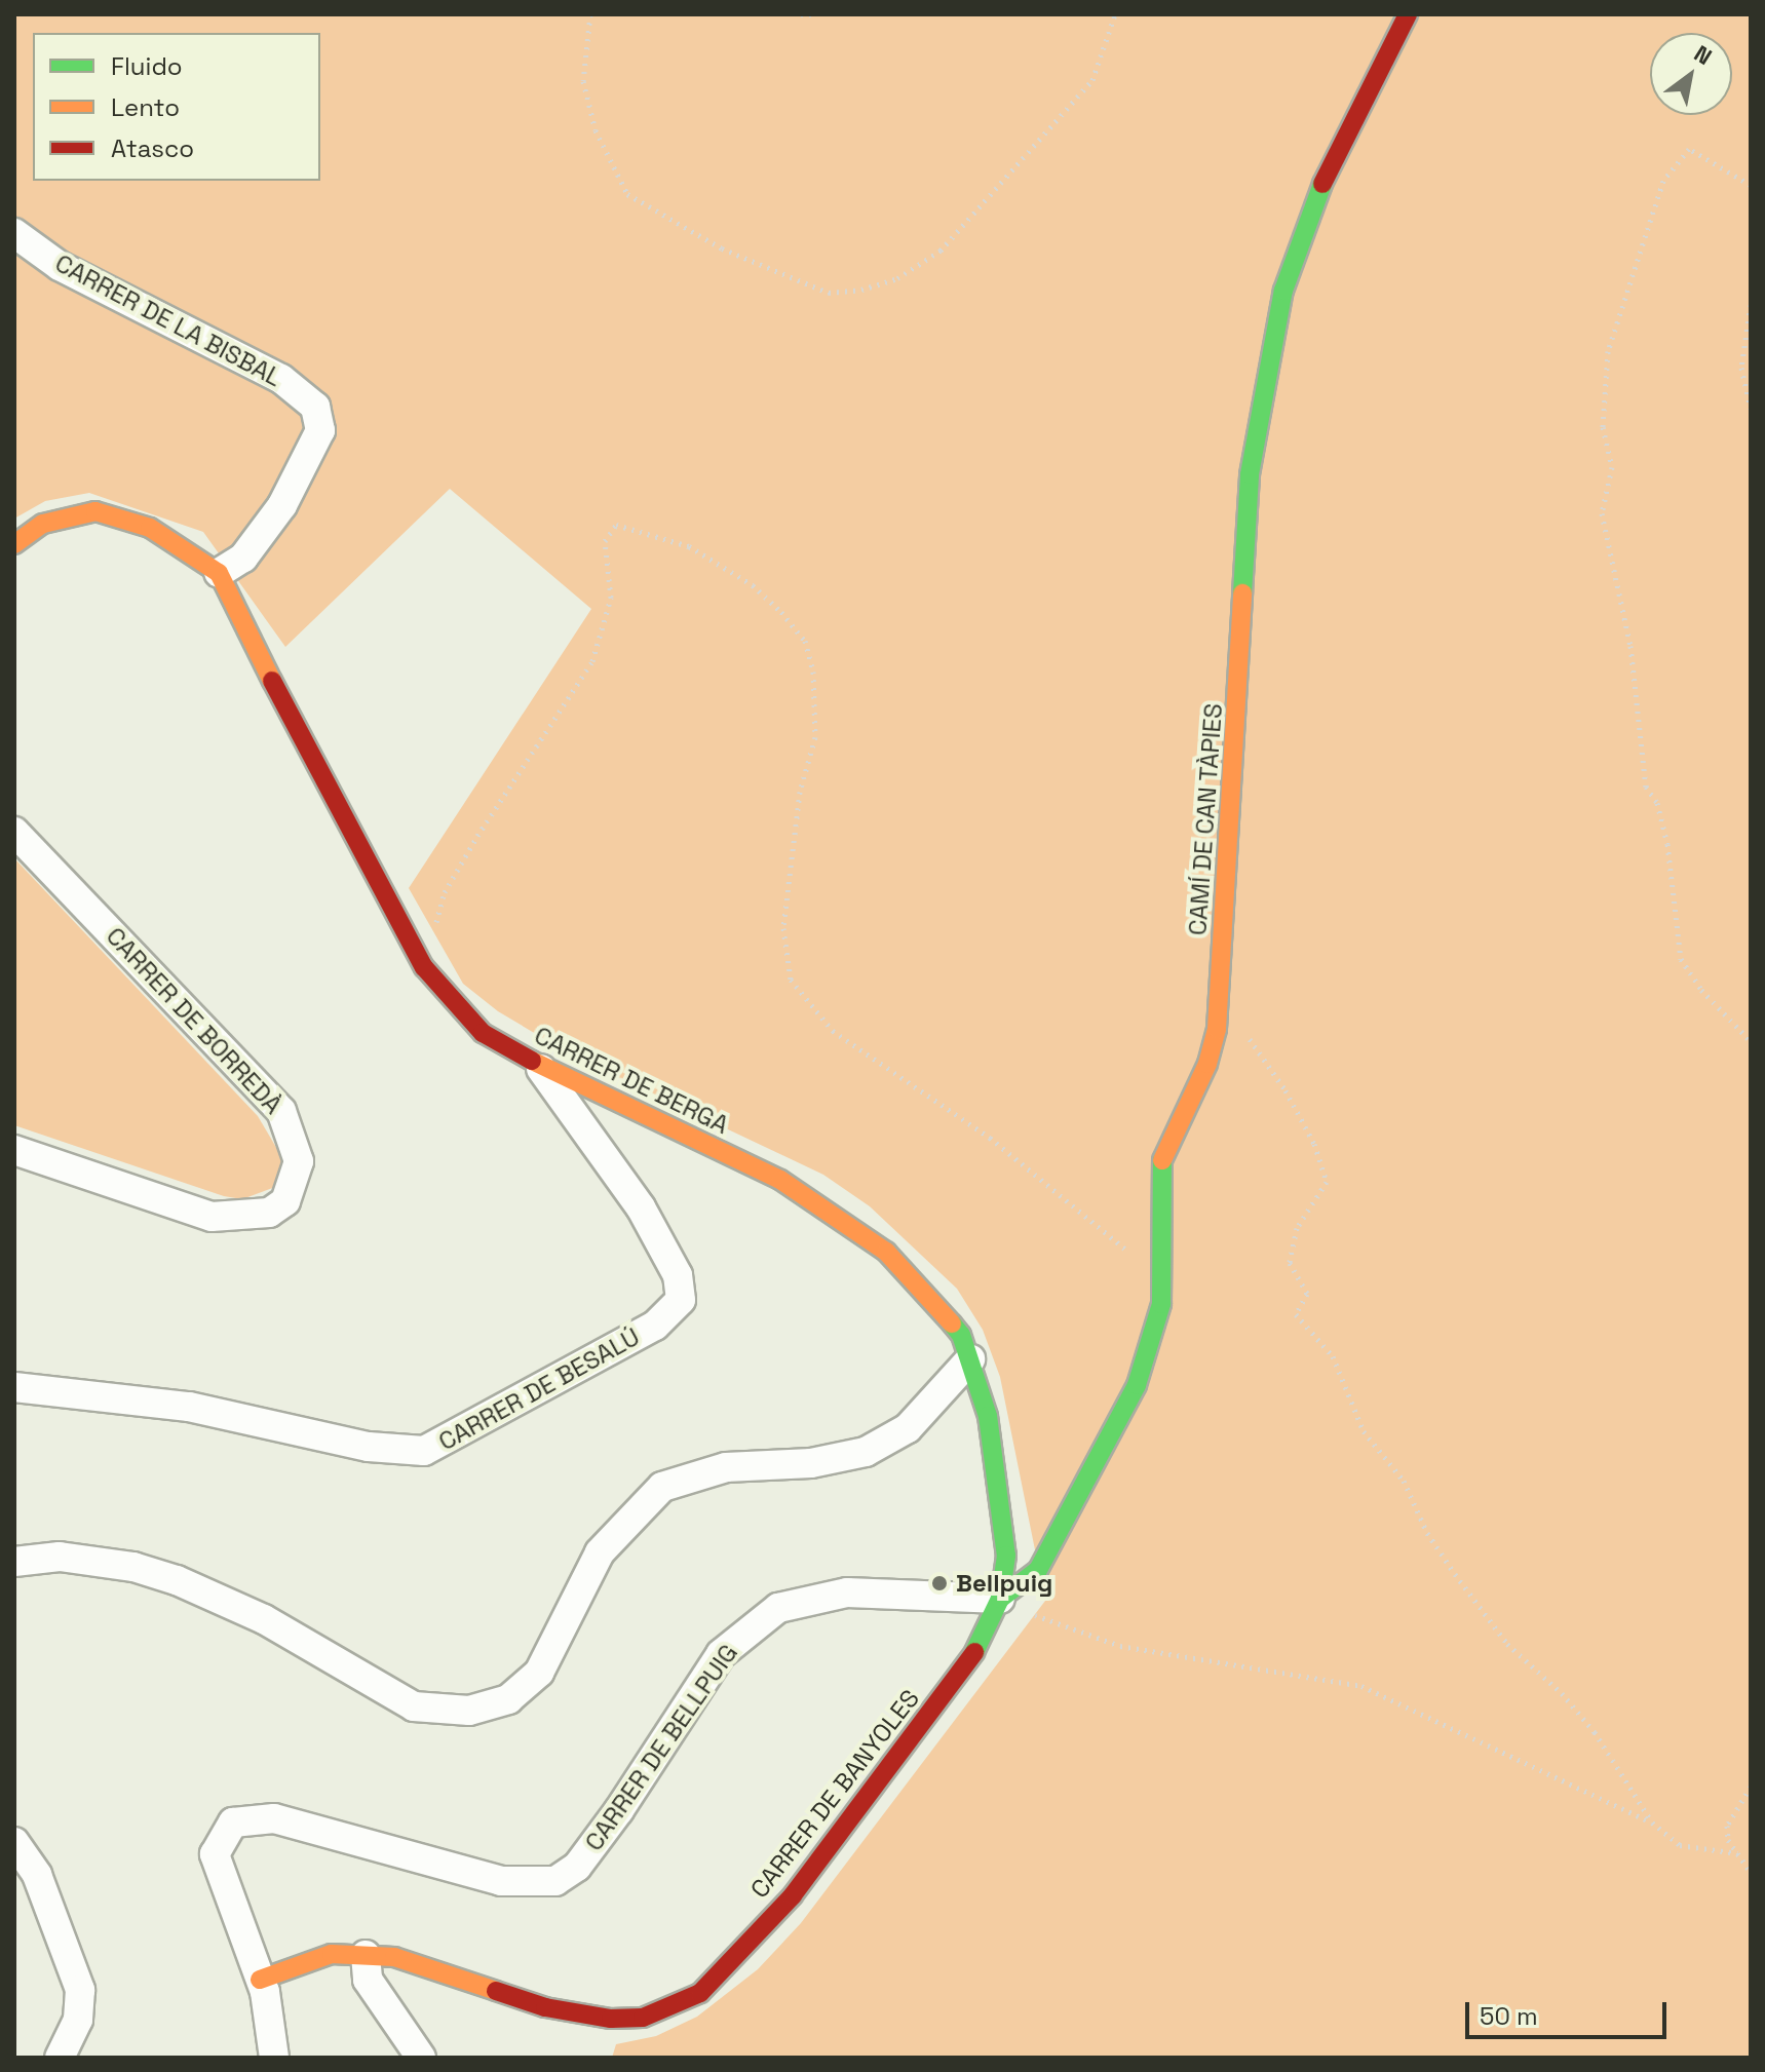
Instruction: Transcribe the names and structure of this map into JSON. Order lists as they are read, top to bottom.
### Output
{
  "streets": {
    "street": [
      "CARRER DE LA BISBAL",
      "CAMÍ DE CAN TÀPIES",
      "CARRER DE BORREDÀ",
      "CARRER DE BERGA",
      "CARRER DE BESALÚ",
      "CARRER DE BELLPUIG",
      "CARRER DE BANYOLES"
    ]
  },
  "crossings": [
    ["CARRER DE LA BISBAL", "CARRER DE BERGA"],
    ["CAMÍ DE CAN TÀPIES", "CARRER DE BERGA"],
    ["CAMÍ DE CAN TÀPIES", "CARRER DE BELLPUIG"],
    ["CAMÍ DE CAN TÀPIES", "CARRER DE BANYOLES"],
    ["CARRER DE BERGA", "CARRER DE BESALÚ"],
    ["CARRER DE BERGA", "CARRER DE BELLPUIG"],
    ["CARRER DE BERGA", "CARRER DE BANYOLES"],
    ["CARRER DE BELLPUIG", "CARRER DE BANYOLES"]
  ],
  "places": ["Bellpuig"],
  "legend": ["Fluido", "Lento", "Atasco"],
  "scale_bar": "50 m",
  "north": "top right"
}
